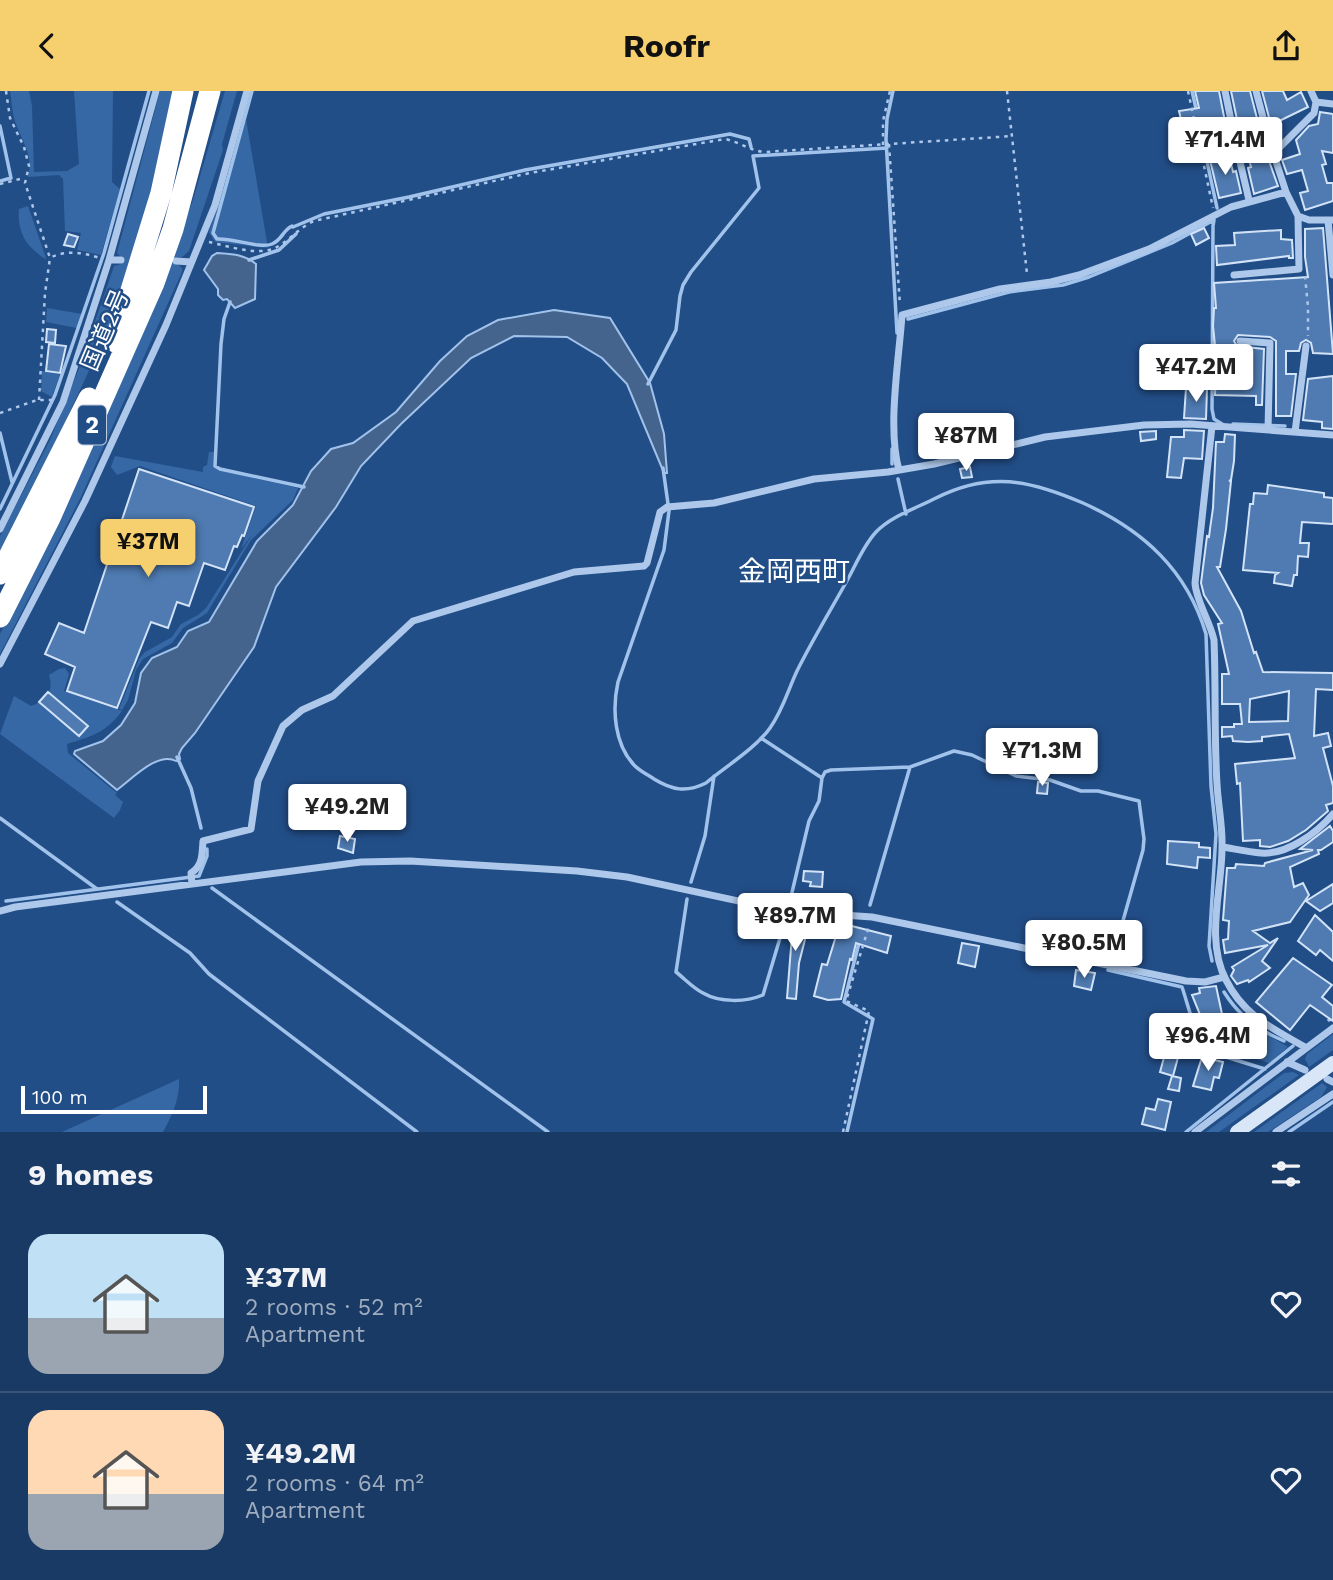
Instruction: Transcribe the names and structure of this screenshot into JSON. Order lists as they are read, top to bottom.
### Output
{
  "streets": {
    "highway": ["国道2号", "2"]
  },
  "districts": ["金岡西町"],
  "scale_bar": "100 m",
  "page": {
    "header": "Roofr",
    "price": [
      "¥71.4M",
      "¥47.2M",
      "¥87M",
      "¥37M",
      "¥71.3M",
      "¥49.2M",
      "¥89.7M",
      "¥80.5M",
      "¥96.4M"
    ],
    "scale": "100 m",
    "heading": "9 homes",
    "list": [
      {
        "name": "¥37M",
        "note": "2 rooms · 52 m² · Apartment"
      },
      {
        "name": "¥49.2M",
        "note": "2 rooms · 64 m² · Apartment"
      }
    ]
  }
}
